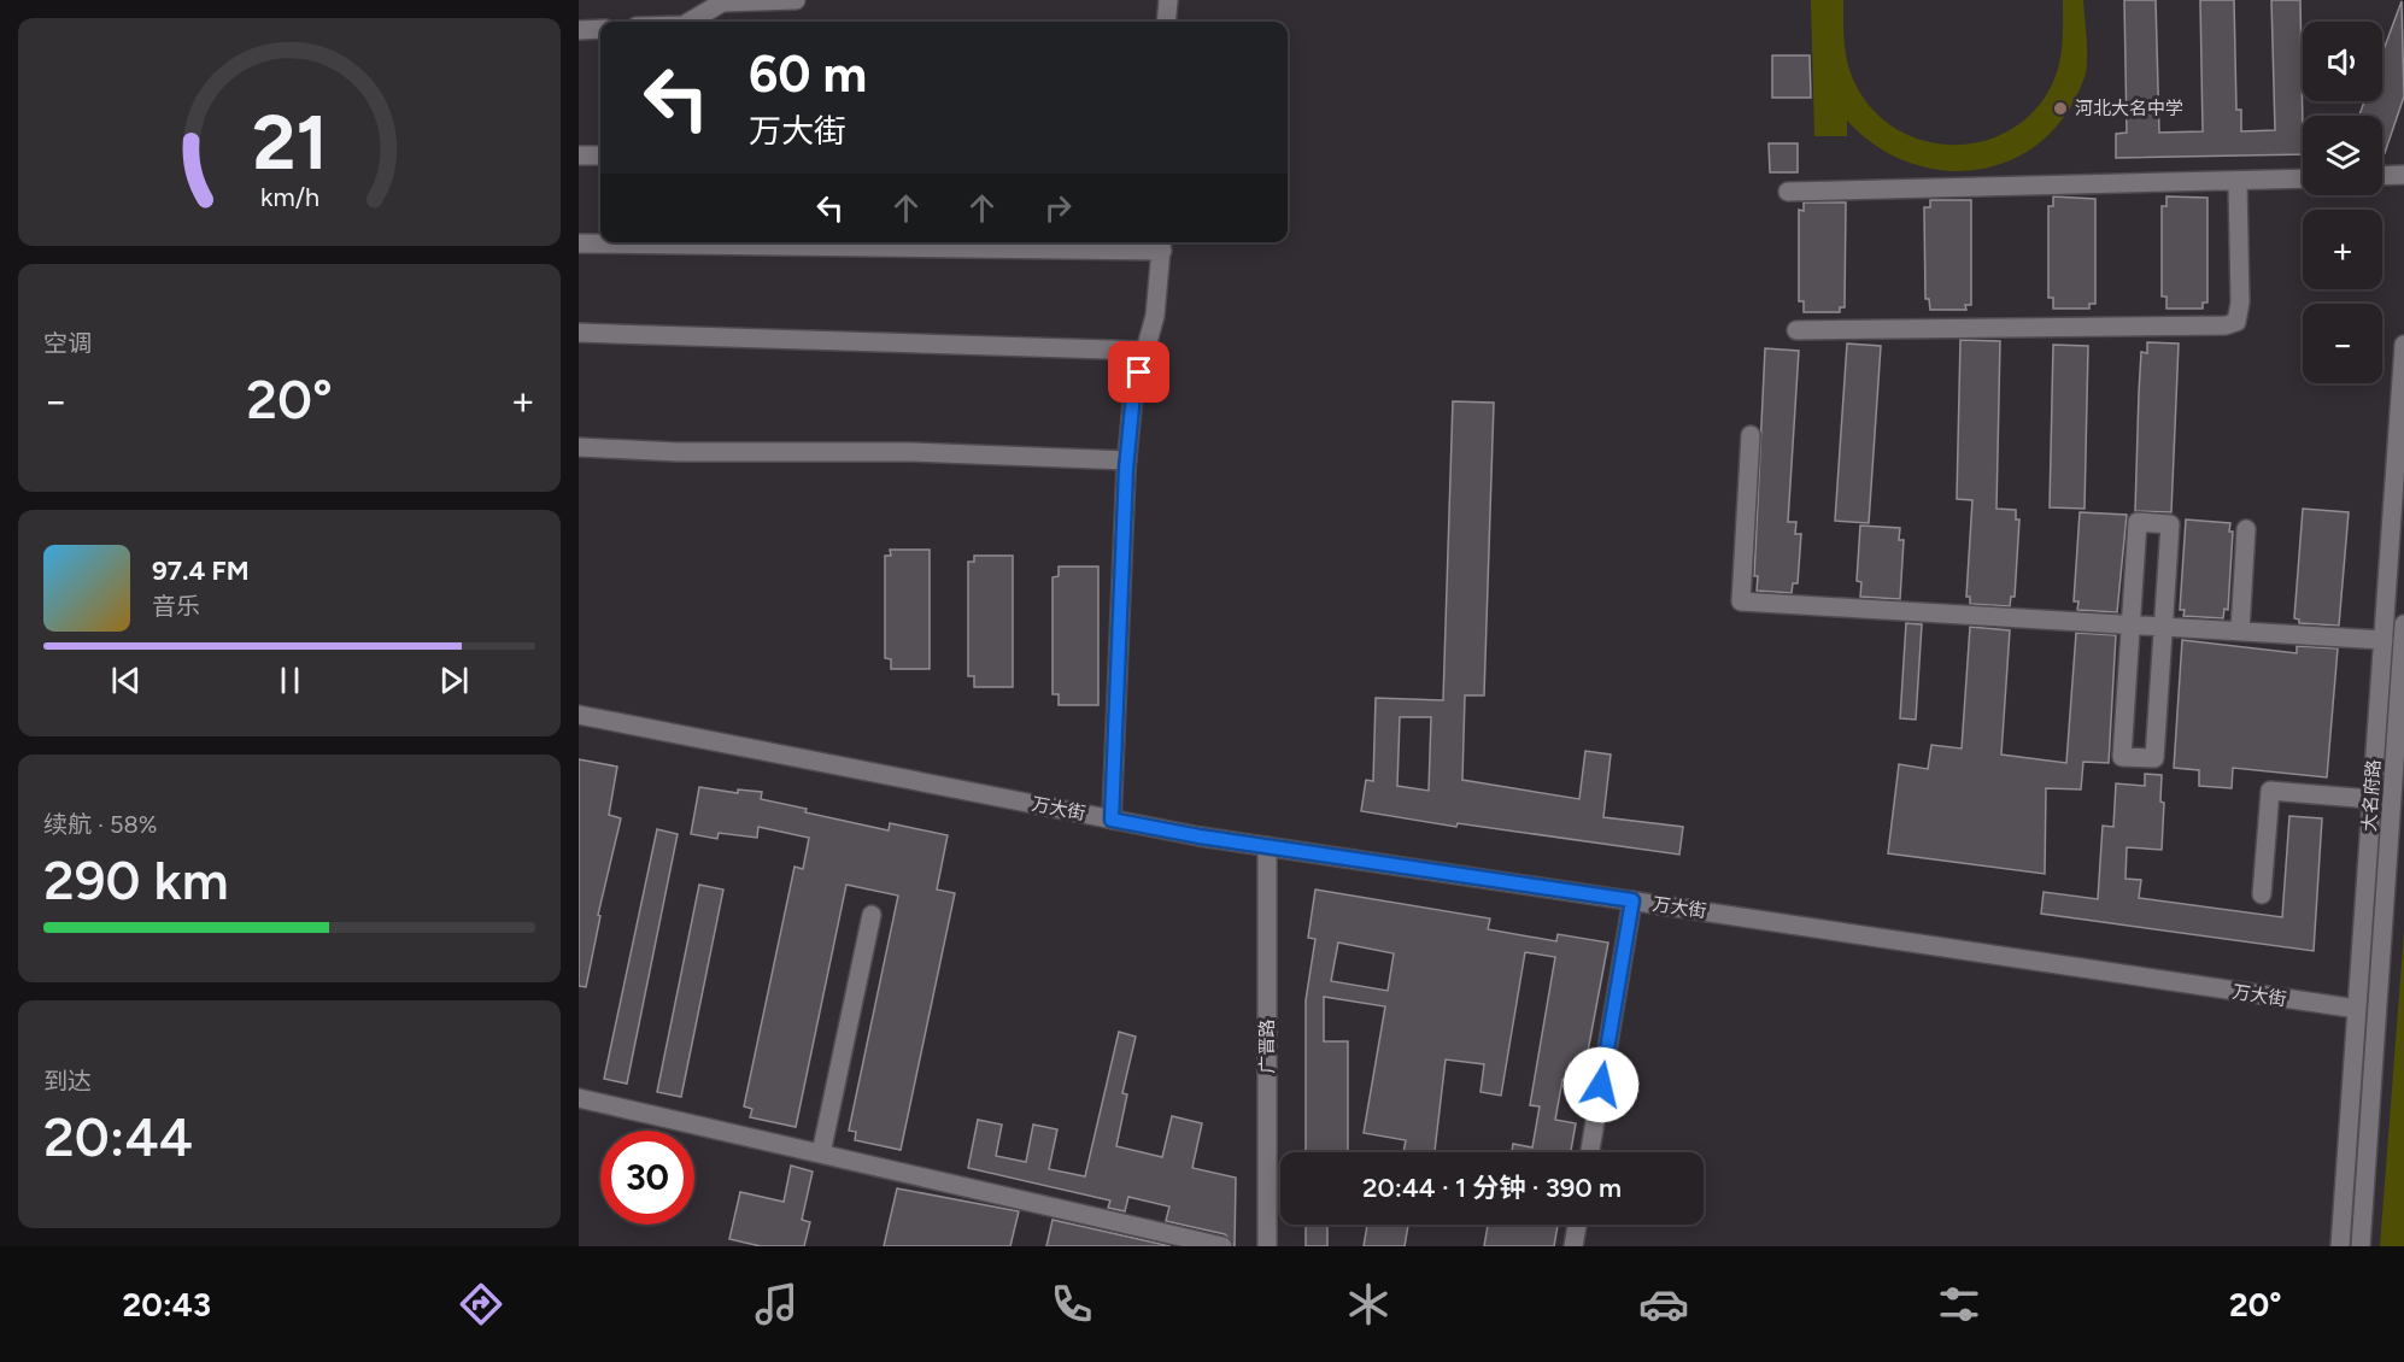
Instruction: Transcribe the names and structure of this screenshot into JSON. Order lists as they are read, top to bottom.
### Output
{
  "streets": {
    "street": ["大名府路", "万大街", "广晋路"]
  },
  "crossings": [
    ["大名府路", "万大街"],
    ["万大街", "广晋路"]
  ],
  "places": ["河北大名中学"],
  "page": {
    "map_buttons": ["+", "−"],
    "turn": ["60 m", "万大街"],
    "tile": [
      "空调",
      ["续航 · 58%", "290 km"],
      ["到达", "20:44"]
    ],
    "heat": ["−", "20°", "+"],
    "song": ["97.4 FM", "音乐"],
    "limit": "30",
    "trip": "20:44 · 1 分钟 · 390 m",
    "tabs": ["20:43", "20°"],
    "gauge": ["21", "km/h"]
  }
}
